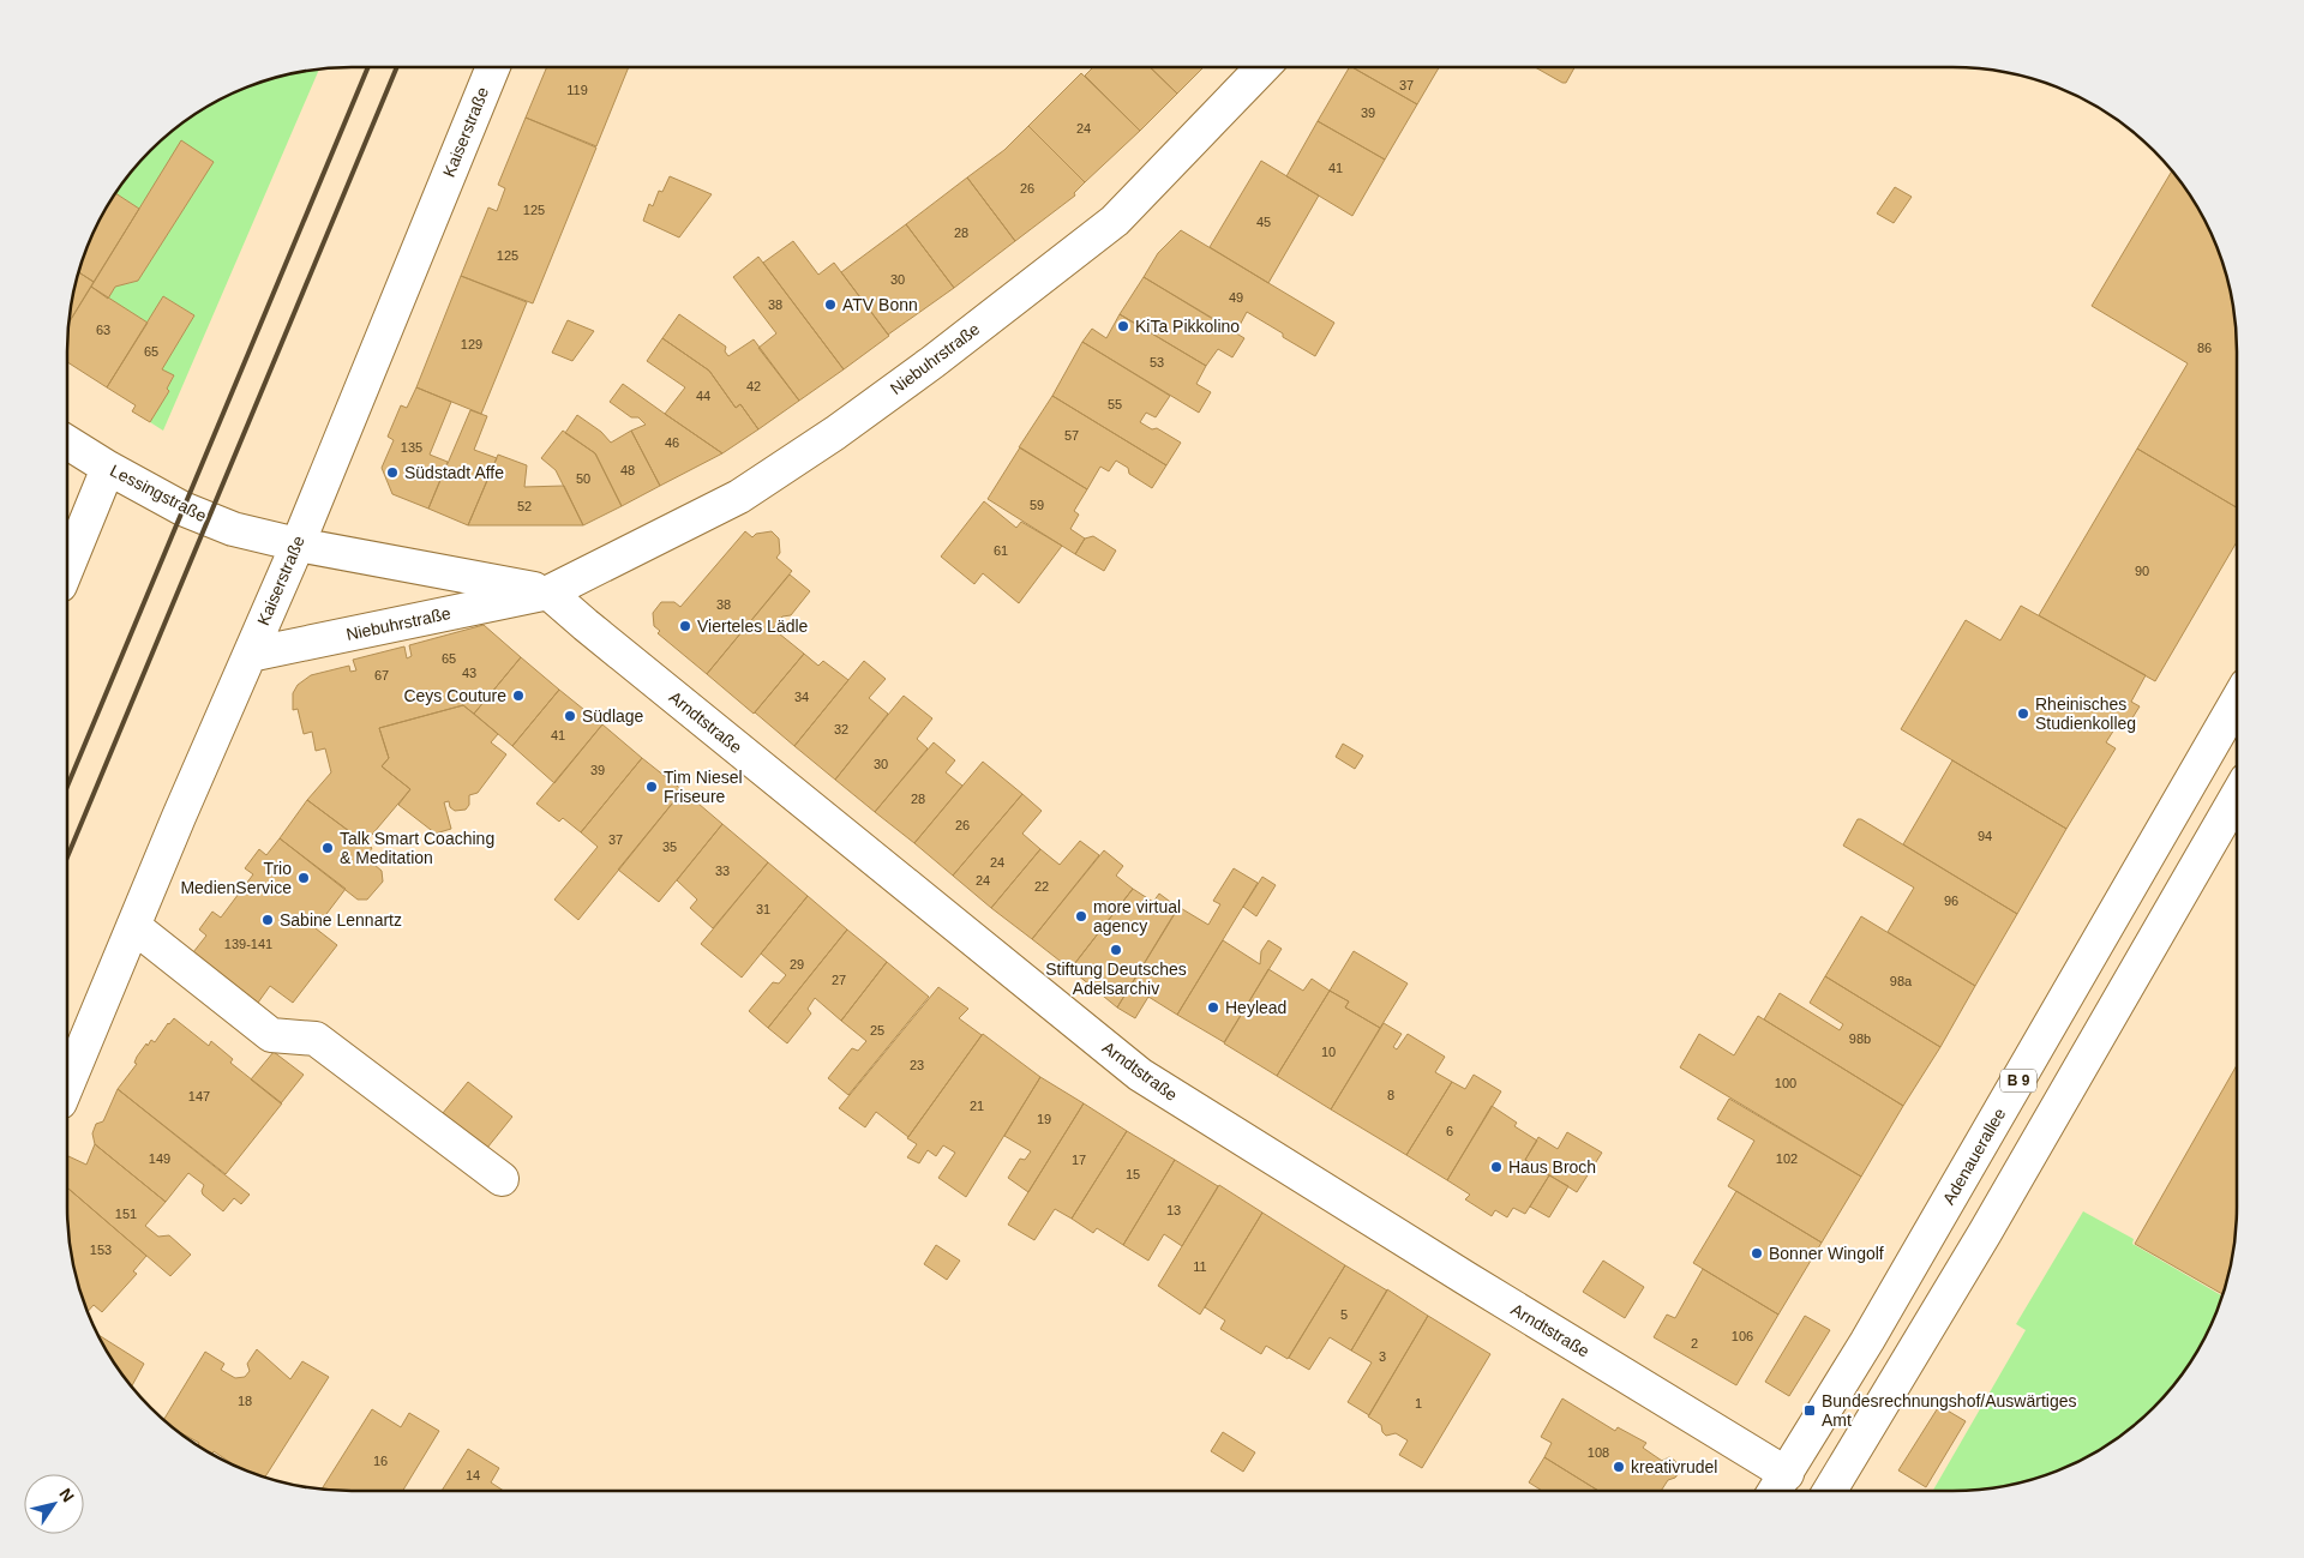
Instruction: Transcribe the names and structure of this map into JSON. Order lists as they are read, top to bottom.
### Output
{
  "streets": {
    "street": [
      "Kaiserstraße",
      "Niebuhrstraße",
      "Lessingstraße",
      "Arndtstraße",
      "B 9",
      "Adenauerallee"
    ]
  },
  "crossings": [
    ["Kaiserstraße", "Niebuhrstraße"],
    ["Kaiserstraße", "Lessingstraße"],
    ["Niebuhrstraße", "Arndtstraße"],
    ["Arndtstraße", "Adenauerallee"]
  ],
  "places": {
    "other": [
      "ATV Bonn",
      "KiTa Pikkolino",
      "Südstadt Affe",
      "Vierteles Lädle",
      "Ceys Couture",
      "Rheinisches Studienkolleg",
      "Südlage",
      "Tim Niesel Friseure",
      "Talk Smart Coaching & Meditation",
      "Trio MedienService",
      "more virtual agency",
      "Sabine Lennartz",
      "Stiftung Deutsches Adelsarchiv",
      "Heylead",
      "Haus Broch",
      "Bonner Wingolf",
      "kreativrudel"
    ],
    "transit": ["Bundesrechnungshof/Auswärtiges Amt"]
  },
  "house_numbers": [
    "37",
    "119",
    "39",
    "24",
    "41",
    "26",
    "125",
    "45",
    "28",
    "125",
    "30",
    "49",
    "38",
    "63",
    "129",
    "86",
    "65",
    "53",
    "42",
    "44",
    "55",
    "57",
    "46",
    "135",
    "48",
    "50",
    "59",
    "52",
    "61",
    "90",
    "38",
    "65",
    "43",
    "67",
    "34",
    "32",
    "41",
    "30",
    "39",
    "28",
    "26",
    "94",
    "37",
    "35",
    "24",
    "33",
    "24",
    "22",
    "96",
    "31",
    "139-141",
    "29",
    "27",
    "98a",
    "25",
    "98b",
    "10",
    "23",
    "100",
    "8",
    "147",
    "21",
    "19",
    "6",
    "149",
    "102",
    "17",
    "15",
    "13",
    "151",
    "153",
    "11",
    "5",
    "106",
    "2",
    "3",
    "18",
    "1",
    "108",
    "16",
    "14"
  ],
  "north": "top right"
}
